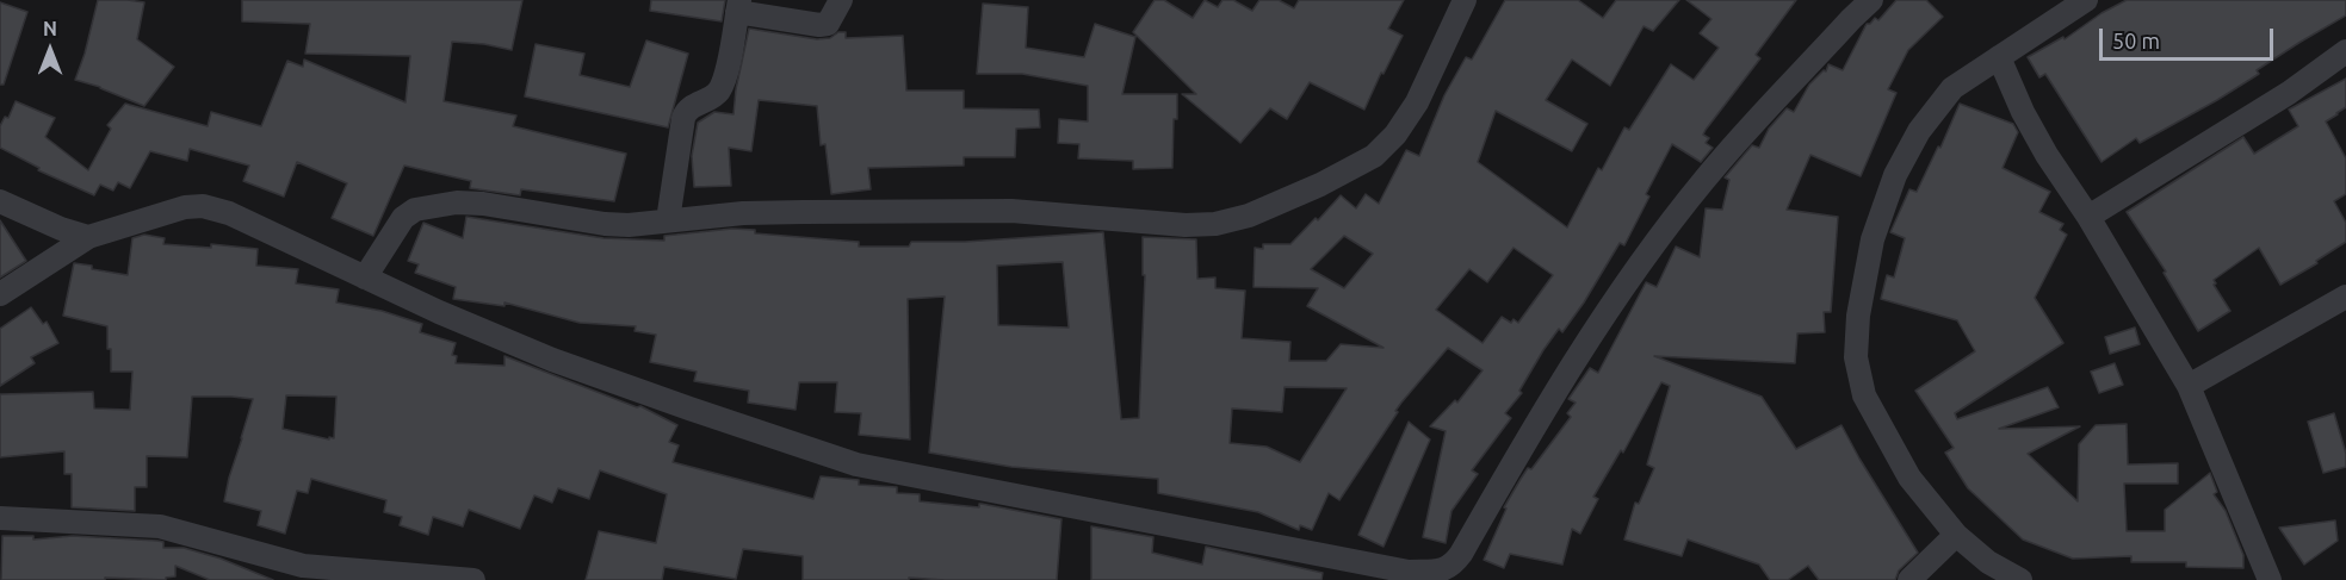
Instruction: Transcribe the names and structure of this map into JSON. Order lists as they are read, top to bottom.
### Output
{
  "scale_bar": "50 m",
  "north": "top"
}
